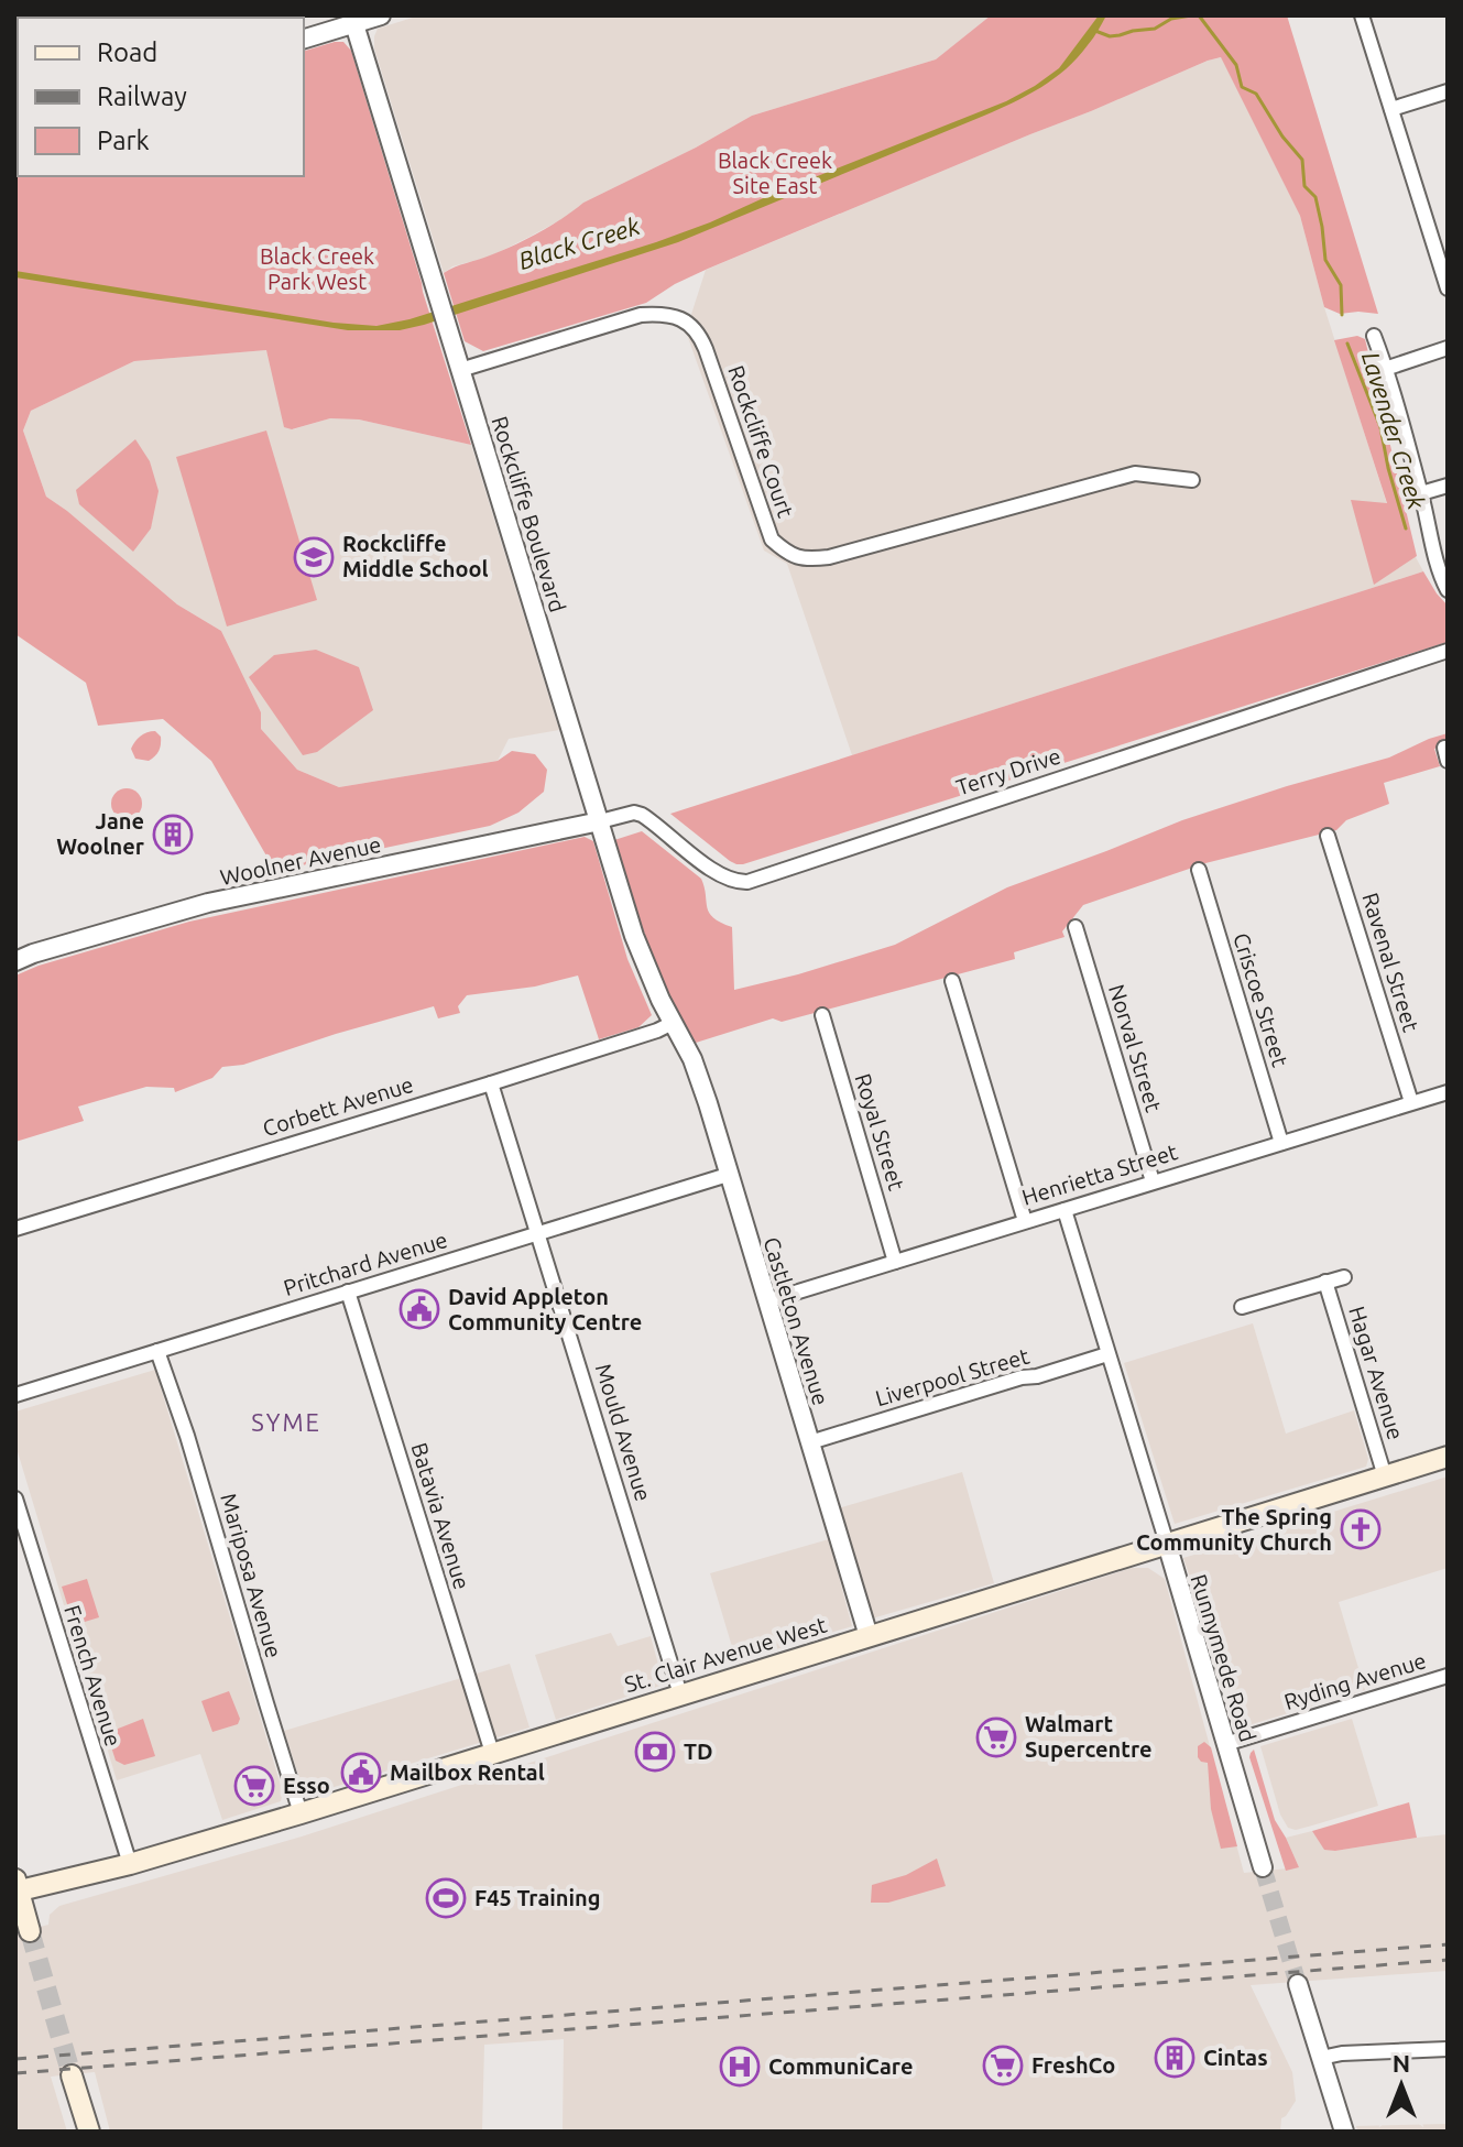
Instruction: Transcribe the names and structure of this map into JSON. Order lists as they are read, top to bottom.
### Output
{
  "streets": {
    "main road": ["St. Clair Avenue West"],
    "street": [
      "Rockcliffe Court",
      "Rockcliffe Boulevard",
      "Terry Drive",
      "Woolner Avenue",
      "Ravenal Street",
      "Criscoe Street",
      "Norval Street",
      "Corbett Avenue",
      "Royal Street",
      "Henrietta Street",
      "Pritchard Avenue",
      "Castleton Avenue",
      "Hagar Avenue",
      "Liverpool Street",
      "Mould Avenue",
      "Batavia Avenue",
      "Mariposa Avenue",
      "Runnymede Road",
      "French Avenue",
      "Ryding Avenue"
    ]
  },
  "crossings": [
    ["Rockcliffe Court", "Rockcliffe Boulevard"],
    ["Rockcliffe Boulevard", "Terry Drive"],
    ["Rockcliffe Boulevard", "Woolner Avenue"],
    ["Rockcliffe Boulevard", "Corbett Avenue"],
    ["Rockcliffe Boulevard", "Castleton Avenue"],
    ["Terry Drive", "Woolner Avenue"],
    ["Ravenal Street", "Henrietta Street"],
    ["Criscoe Street", "Henrietta Street"],
    ["Norval Street", "Henrietta Street"],
    ["Corbett Avenue", "Castleton Avenue"],
    ["Corbett Avenue", "Mould Avenue"],
    ["Royal Street", "Henrietta Street"],
    ["Henrietta Street", "Castleton Avenue"],
    ["Henrietta Street", "Runnymede Road"],
    ["Pritchard Avenue", "Castleton Avenue"],
    ["Pritchard Avenue", "Mould Avenue"],
    ["Pritchard Avenue", "Batavia Avenue"],
    ["Pritchard Avenue", "Mariposa Avenue"],
    ["Castleton Avenue", "Liverpool Street"],
    ["Castleton Avenue", "St. Clair Avenue West"],
    ["Hagar Avenue", "St. Clair Avenue West"],
    ["Liverpool Street", "Runnymede Road"],
    ["Mould Avenue", "St. Clair Avenue West"],
    ["Batavia Avenue", "St. Clair Avenue West"],
    ["Mariposa Avenue", "St. Clair Avenue West"],
    ["St. Clair Avenue West", "Runnymede Road"],
    ["St. Clair Avenue West", "French Avenue"],
    ["Runnymede Road", "Ryding Avenue"]
  ],
  "districts": ["SYME"],
  "water": ["Black Creek", "Lavender Creek"],
  "parks": ["Black Creek Site East", "Black Creek Park West"],
  "places": {
    "school or university": ["Rockcliffe Middle School"],
    "building": ["Jane Woolner", "Cintas"],
    "public building": ["David Appleton Community Centre", "Mailbox Rental"],
    "church": ["The Spring Community Church"],
    "supermarket": ["Walmart Supercentre", "Esso", "FreshCo"],
    "bank": ["TD"],
    "sports": ["F45 Training"],
    "hospital": ["CommuniCare"]
  },
  "legend": ["Road", "Railway", "Park"],
  "north": "top"
}
